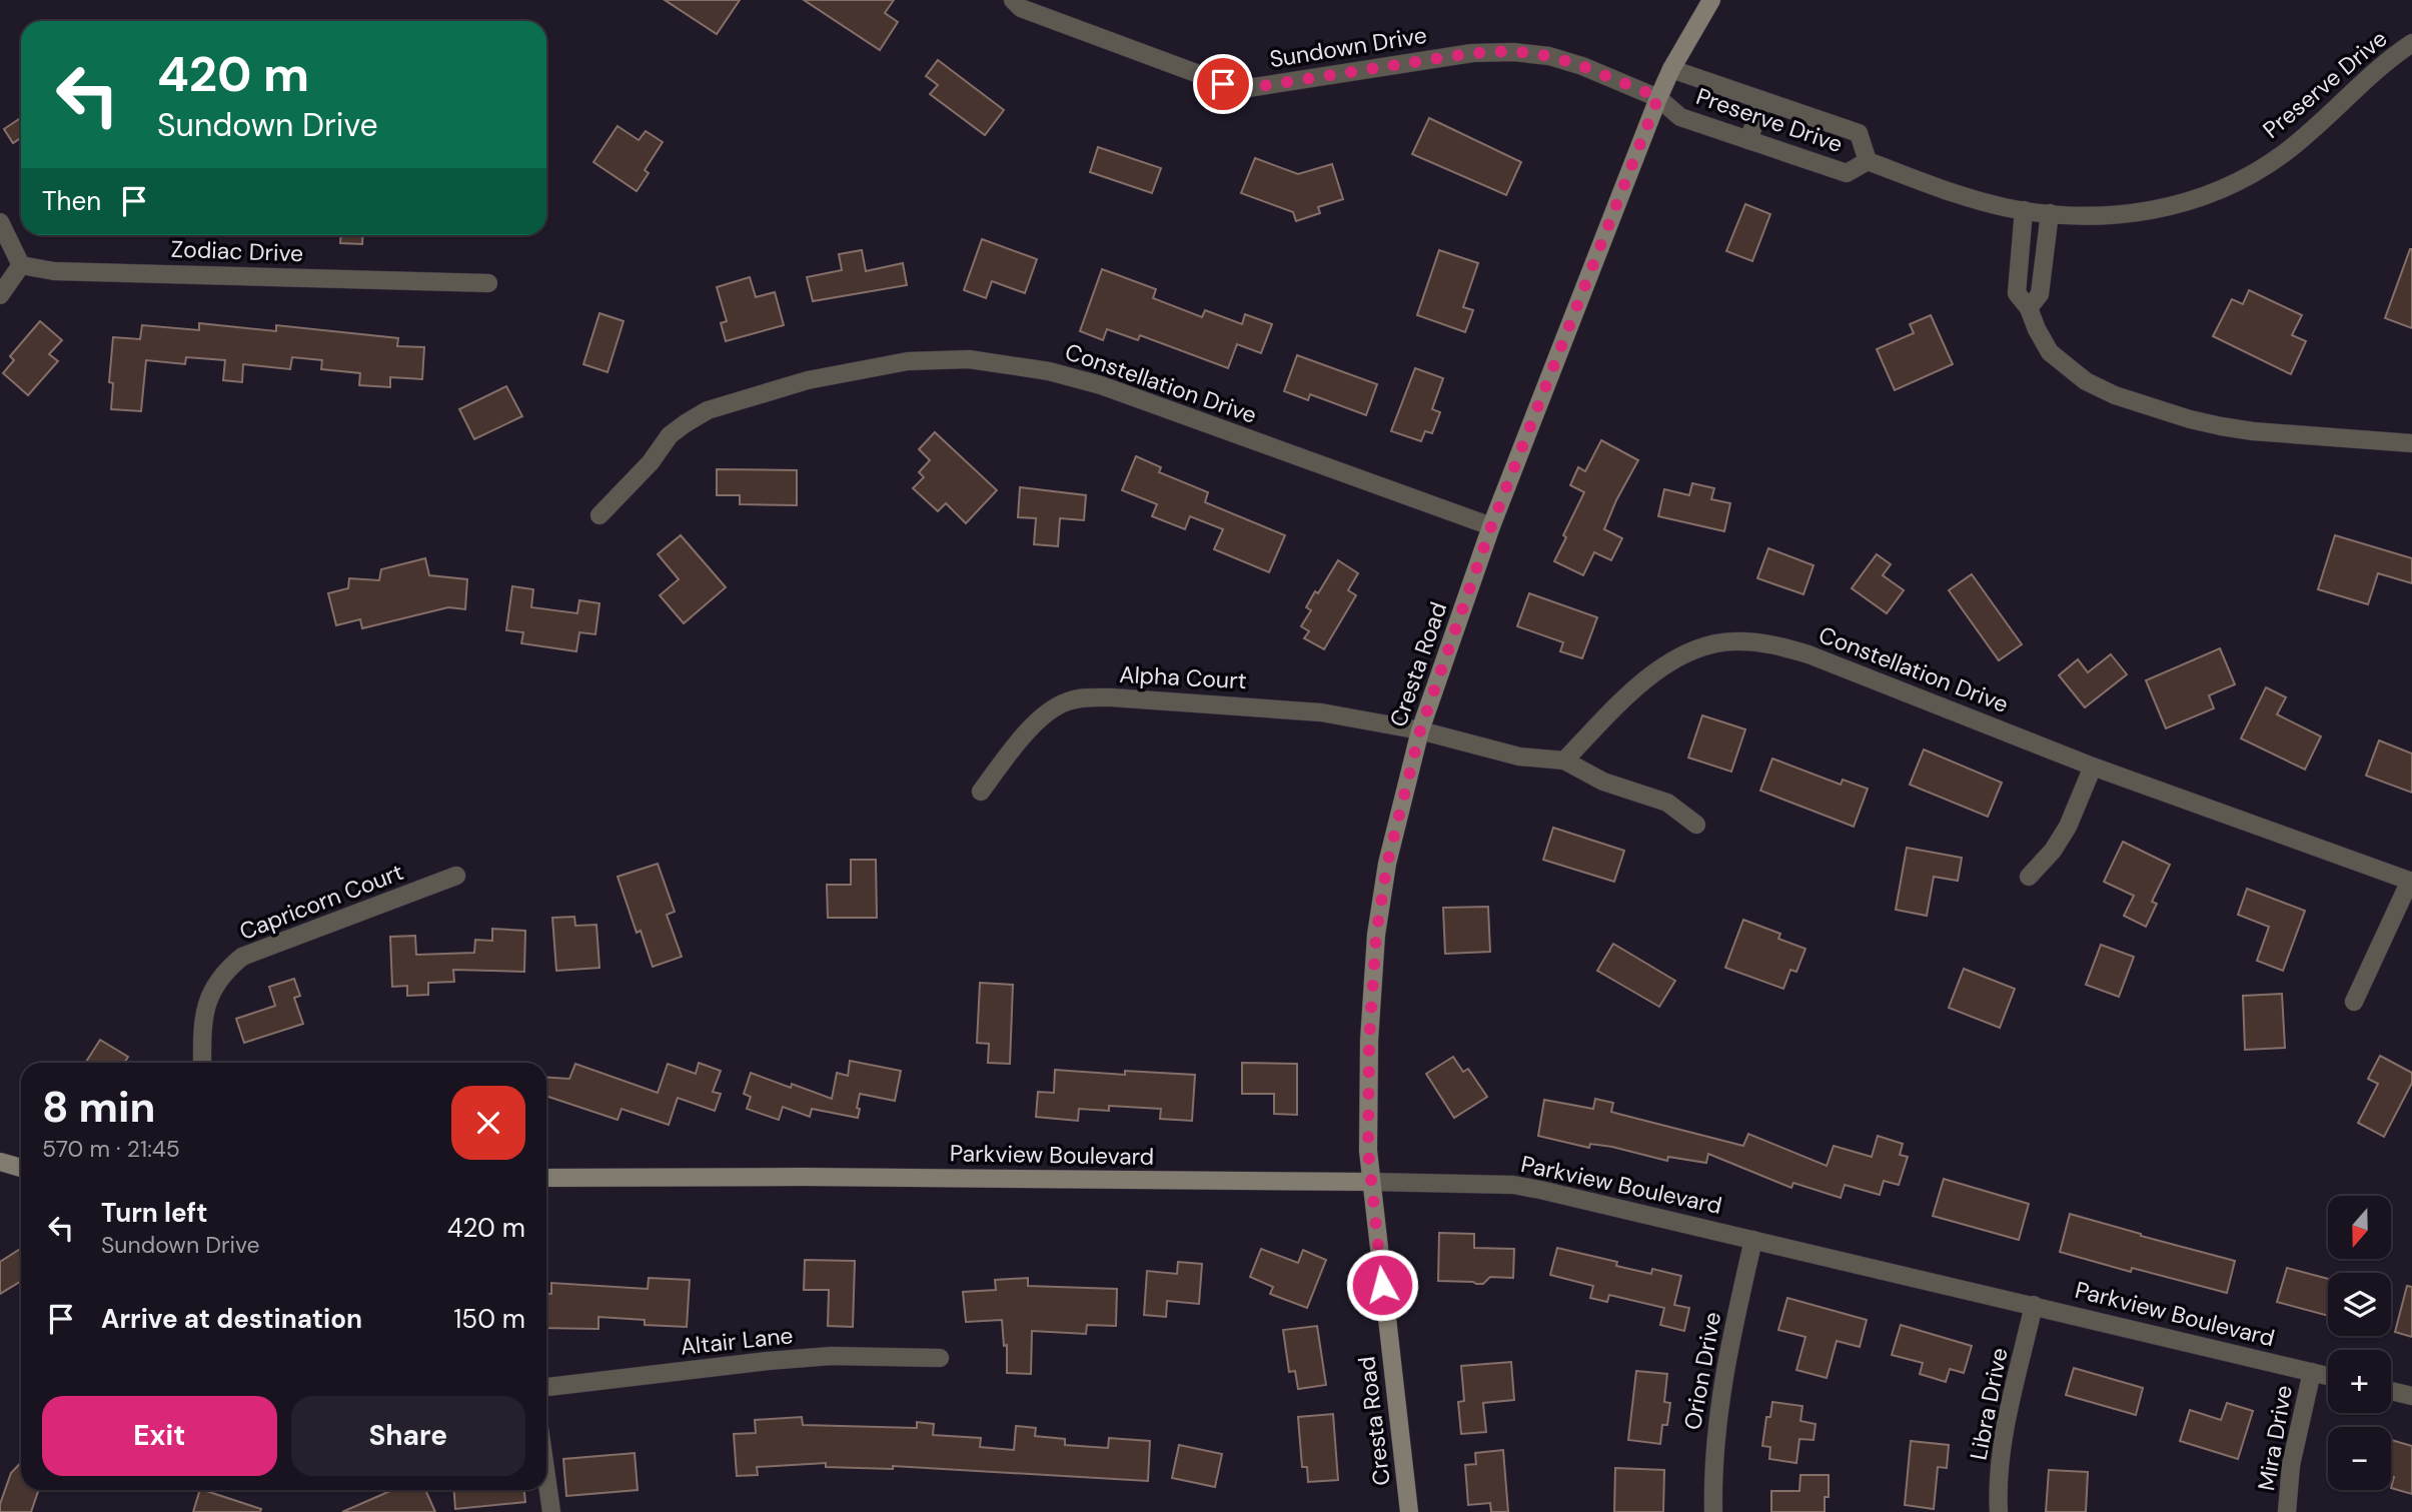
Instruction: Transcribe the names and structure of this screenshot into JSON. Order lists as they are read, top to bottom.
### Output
{
  "streets": {
    "main road": ["Cresta Road", "Parkview Boulevard"],
    "street": [
      "Sundown Drive",
      "Preserve Drive",
      "Zodiac Drive",
      "Constellation Drive",
      "Alpha Court",
      "Capricorn Court",
      "Altair Lane",
      "Orion Drive",
      "Libra Drive",
      "Mira Drive"
    ]
  },
  "crossings": [
    ["Sundown Drive", "Preserve Drive"],
    ["Sundown Drive", "Cresta Road"],
    ["Preserve Drive", "Cresta Road"],
    ["Constellation Drive", "Cresta Road"],
    ["Cresta Road", "Alpha Court"],
    ["Cresta Road", "Parkview Boulevard"],
    ["Parkview Boulevard", "Orion Drive"],
    ["Parkview Boulevard", "Libra Drive"],
    ["Parkview Boulevard", "Mira Drive"]
  ],
  "north": "bottom",
  "page": {
    "turn": ["420 m", "Sundown Drive"],
    "then": "Then",
    "heading": ["8 min", "570 m · 21:45"],
    "list": [
      {
        "name": "Turn left",
        "note": "Sundown Drive",
        "value": "420 m"
      },
      {
        "name": "Arrive at destination",
        "value": "150 m"
      }
    ],
    "map_buttons": ["+", "−"],
    "buttons": ["Exit", "Share"]
  }
}
